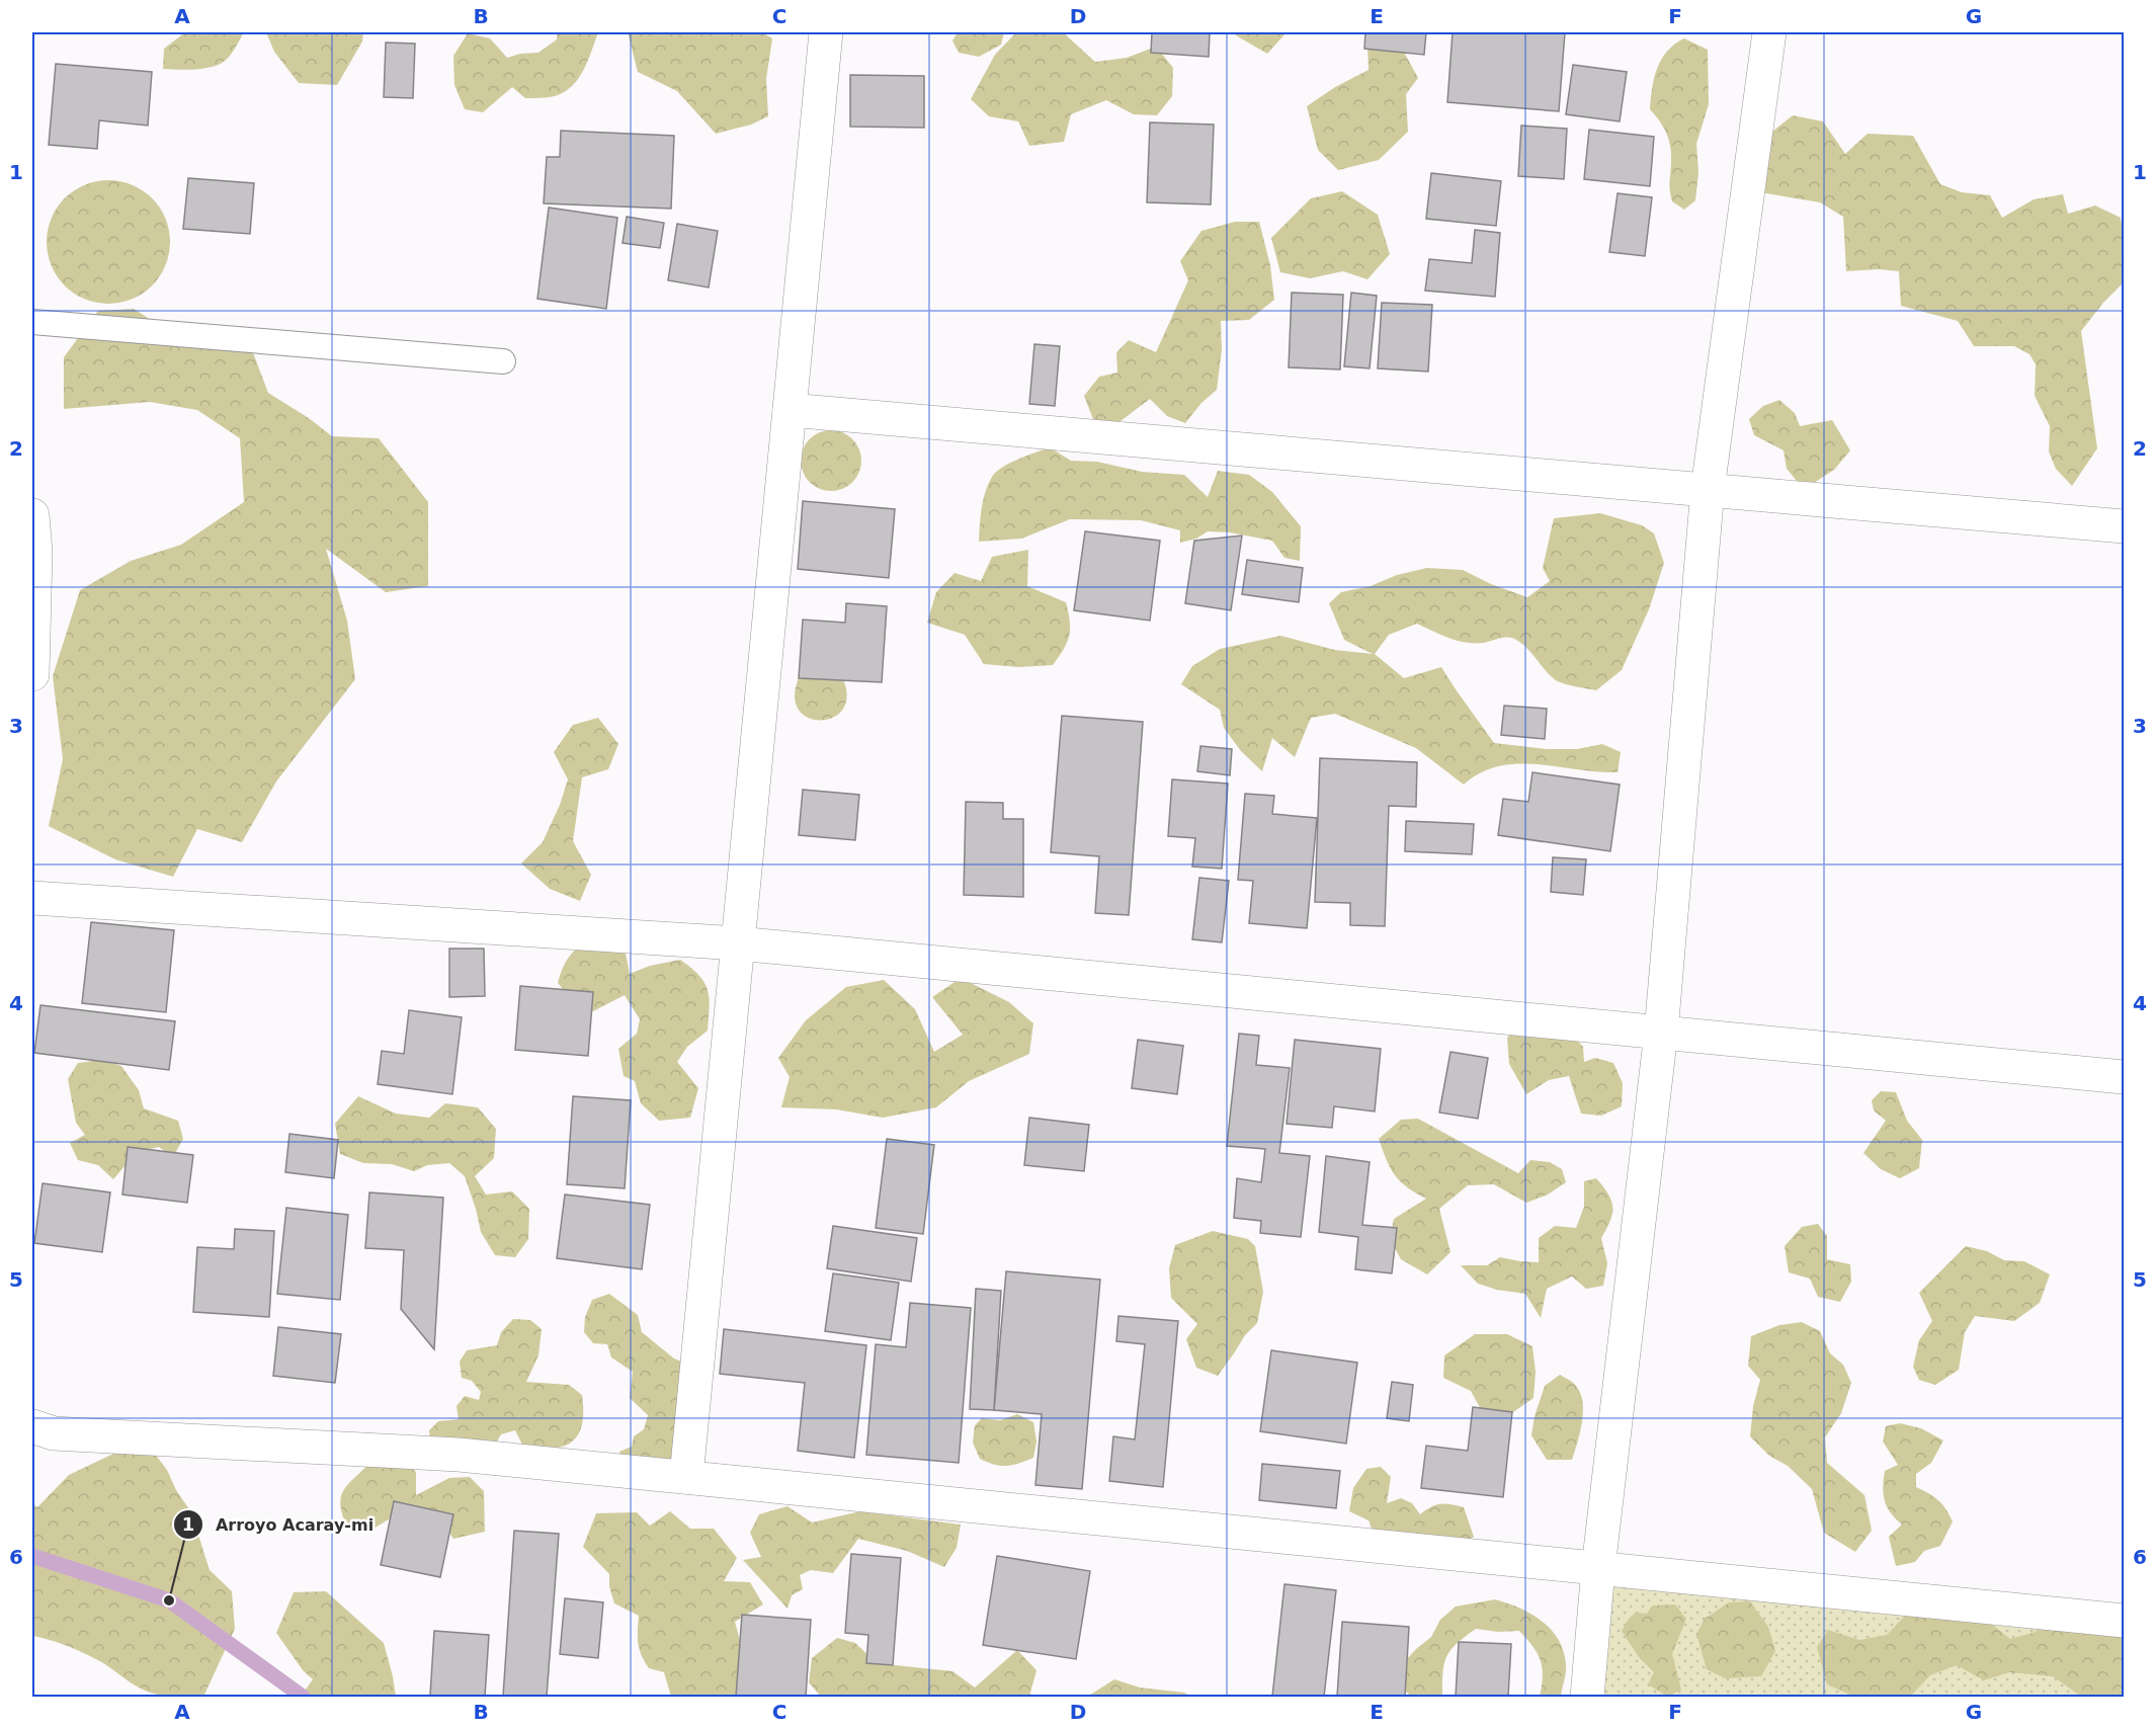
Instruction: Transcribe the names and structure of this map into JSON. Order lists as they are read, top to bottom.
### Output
{
  "places": ["Arroyo Acaray-mi"],
  "grid": {
    "columns": [
      "A",
      "B",
      "C",
      "D",
      "E",
      "F",
      "G"
    ],
    "rows": [
      "1",
      "2",
      "3",
      "4",
      "5",
      "6"
    ]
  }
}
